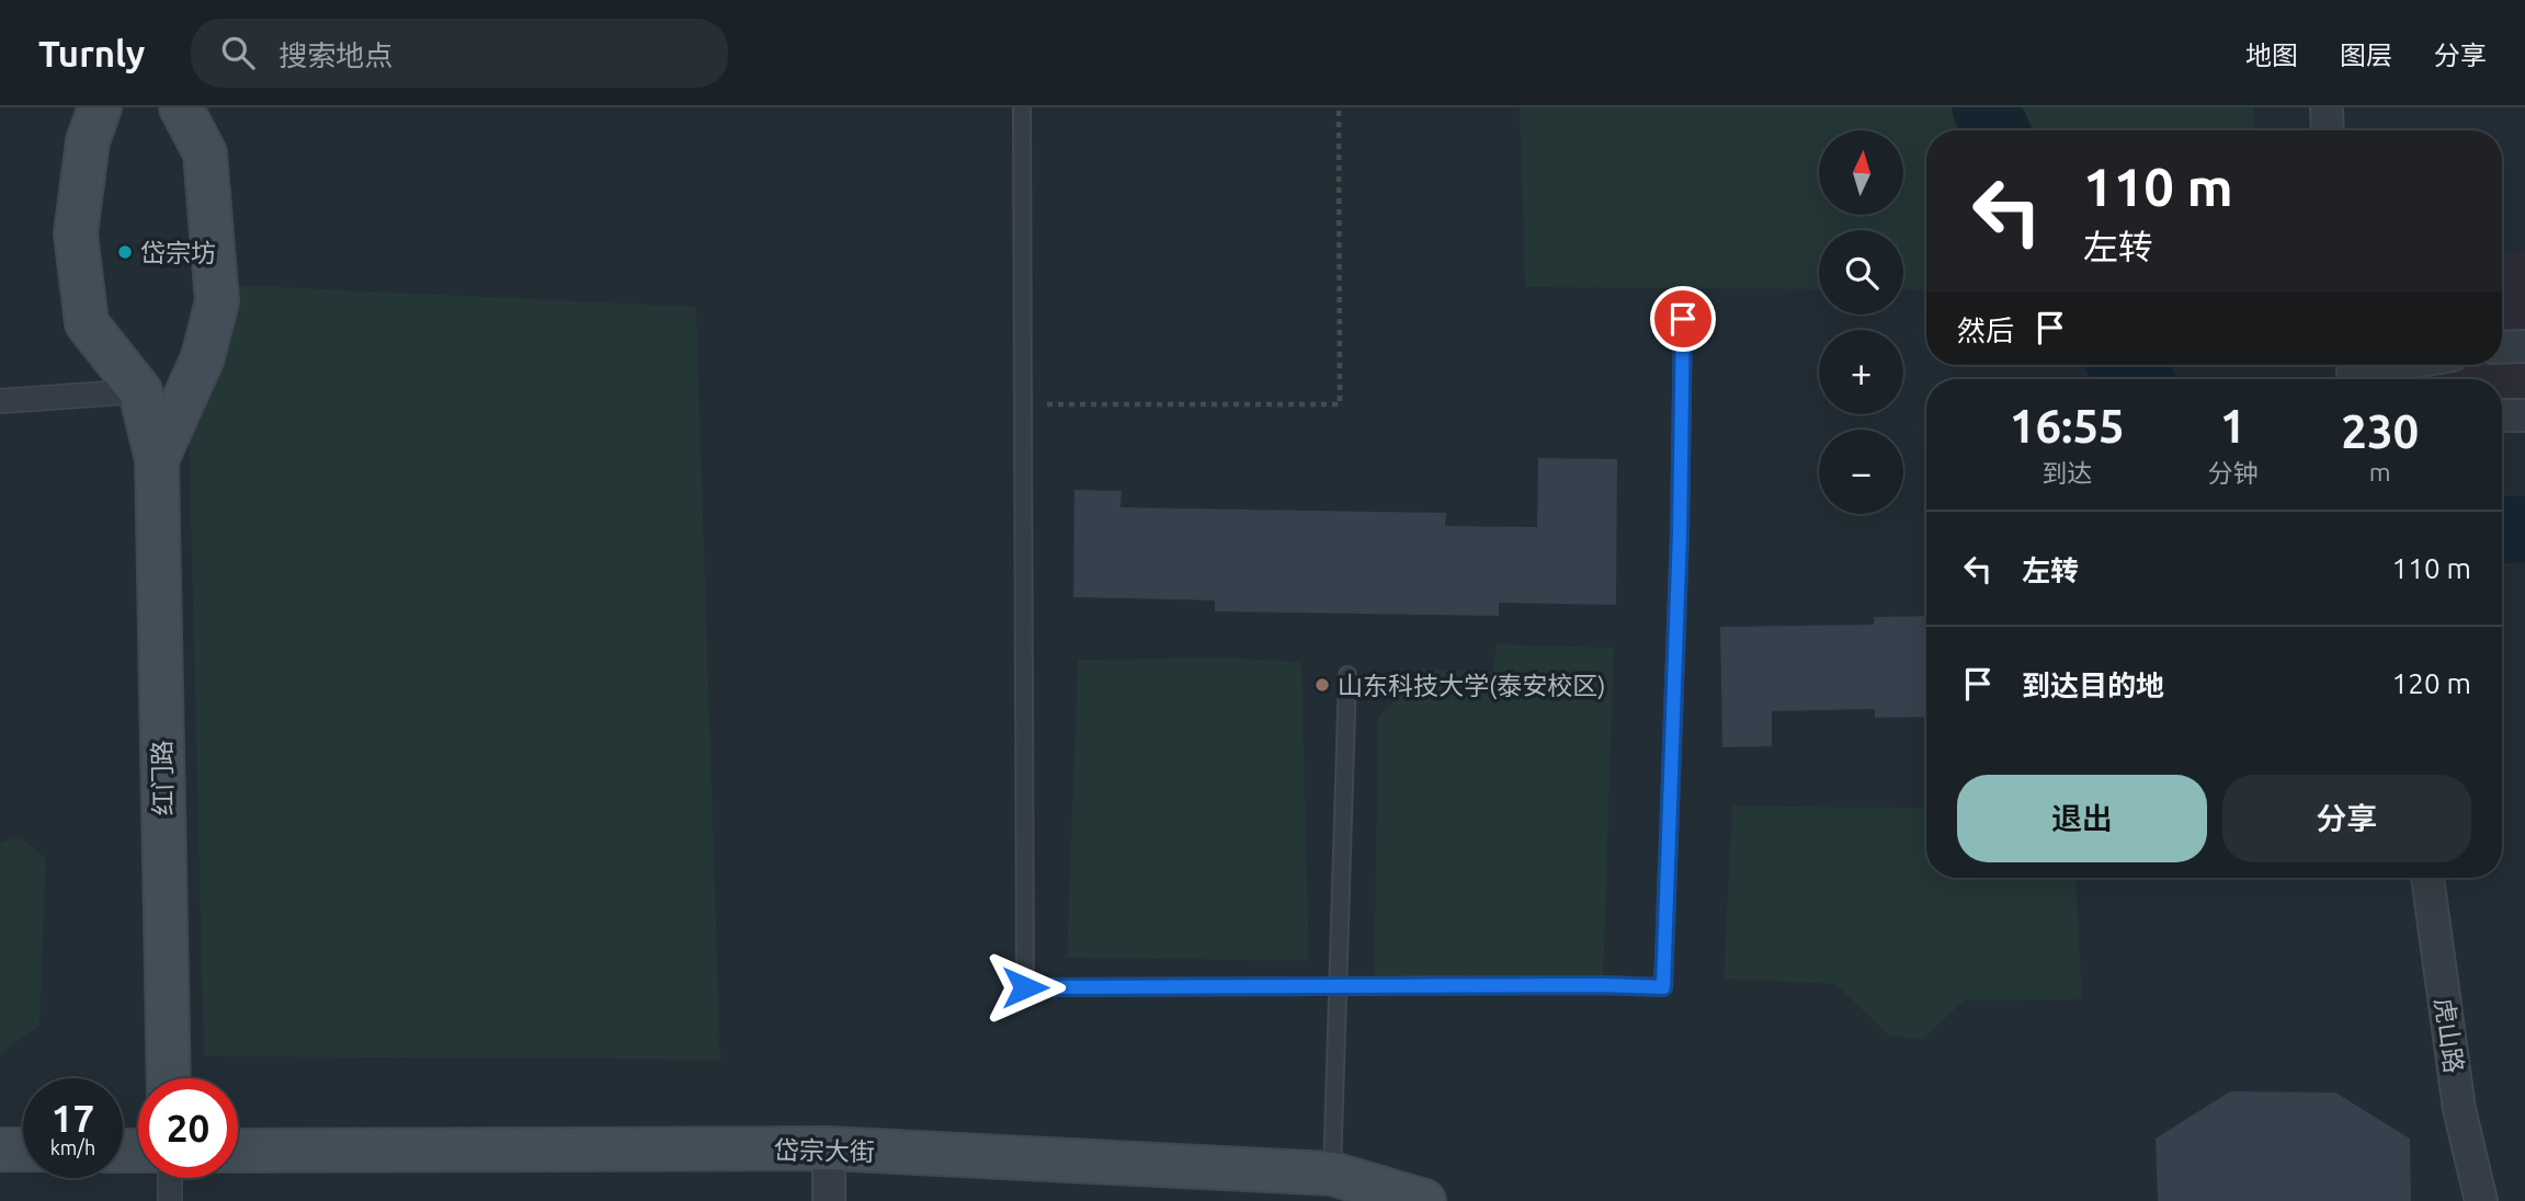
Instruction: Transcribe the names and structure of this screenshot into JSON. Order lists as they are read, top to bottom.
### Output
{
  "streets": {
    "main road": ["红门路", "岱宗大街"],
    "street": ["虎山路"]
  },
  "places": ["岱宗坊", "山东科技大学(泰安校区)"],
  "north": "top",
  "page": {
    "header": "Turnly",
    "search": "搜索地点",
    "nav": ["地图", "图层", "分享"],
    "map_buttons": ["+", "−"],
    "turn": ["110 m", "左转"],
    "then": "然后",
    "eta": [
      "16:55",
      "到达",
      "1",
      "分钟",
      "230",
      "m"
    ],
    "list": [
      {
        "name": "左转",
        "value": "110 m"
      },
      {
        "name": "到达目的地",
        "value": "120 m"
      }
    ],
    "buttons": ["退出", "分享"],
    "speed": "17 km/h",
    "limit": "20"
  }
}
